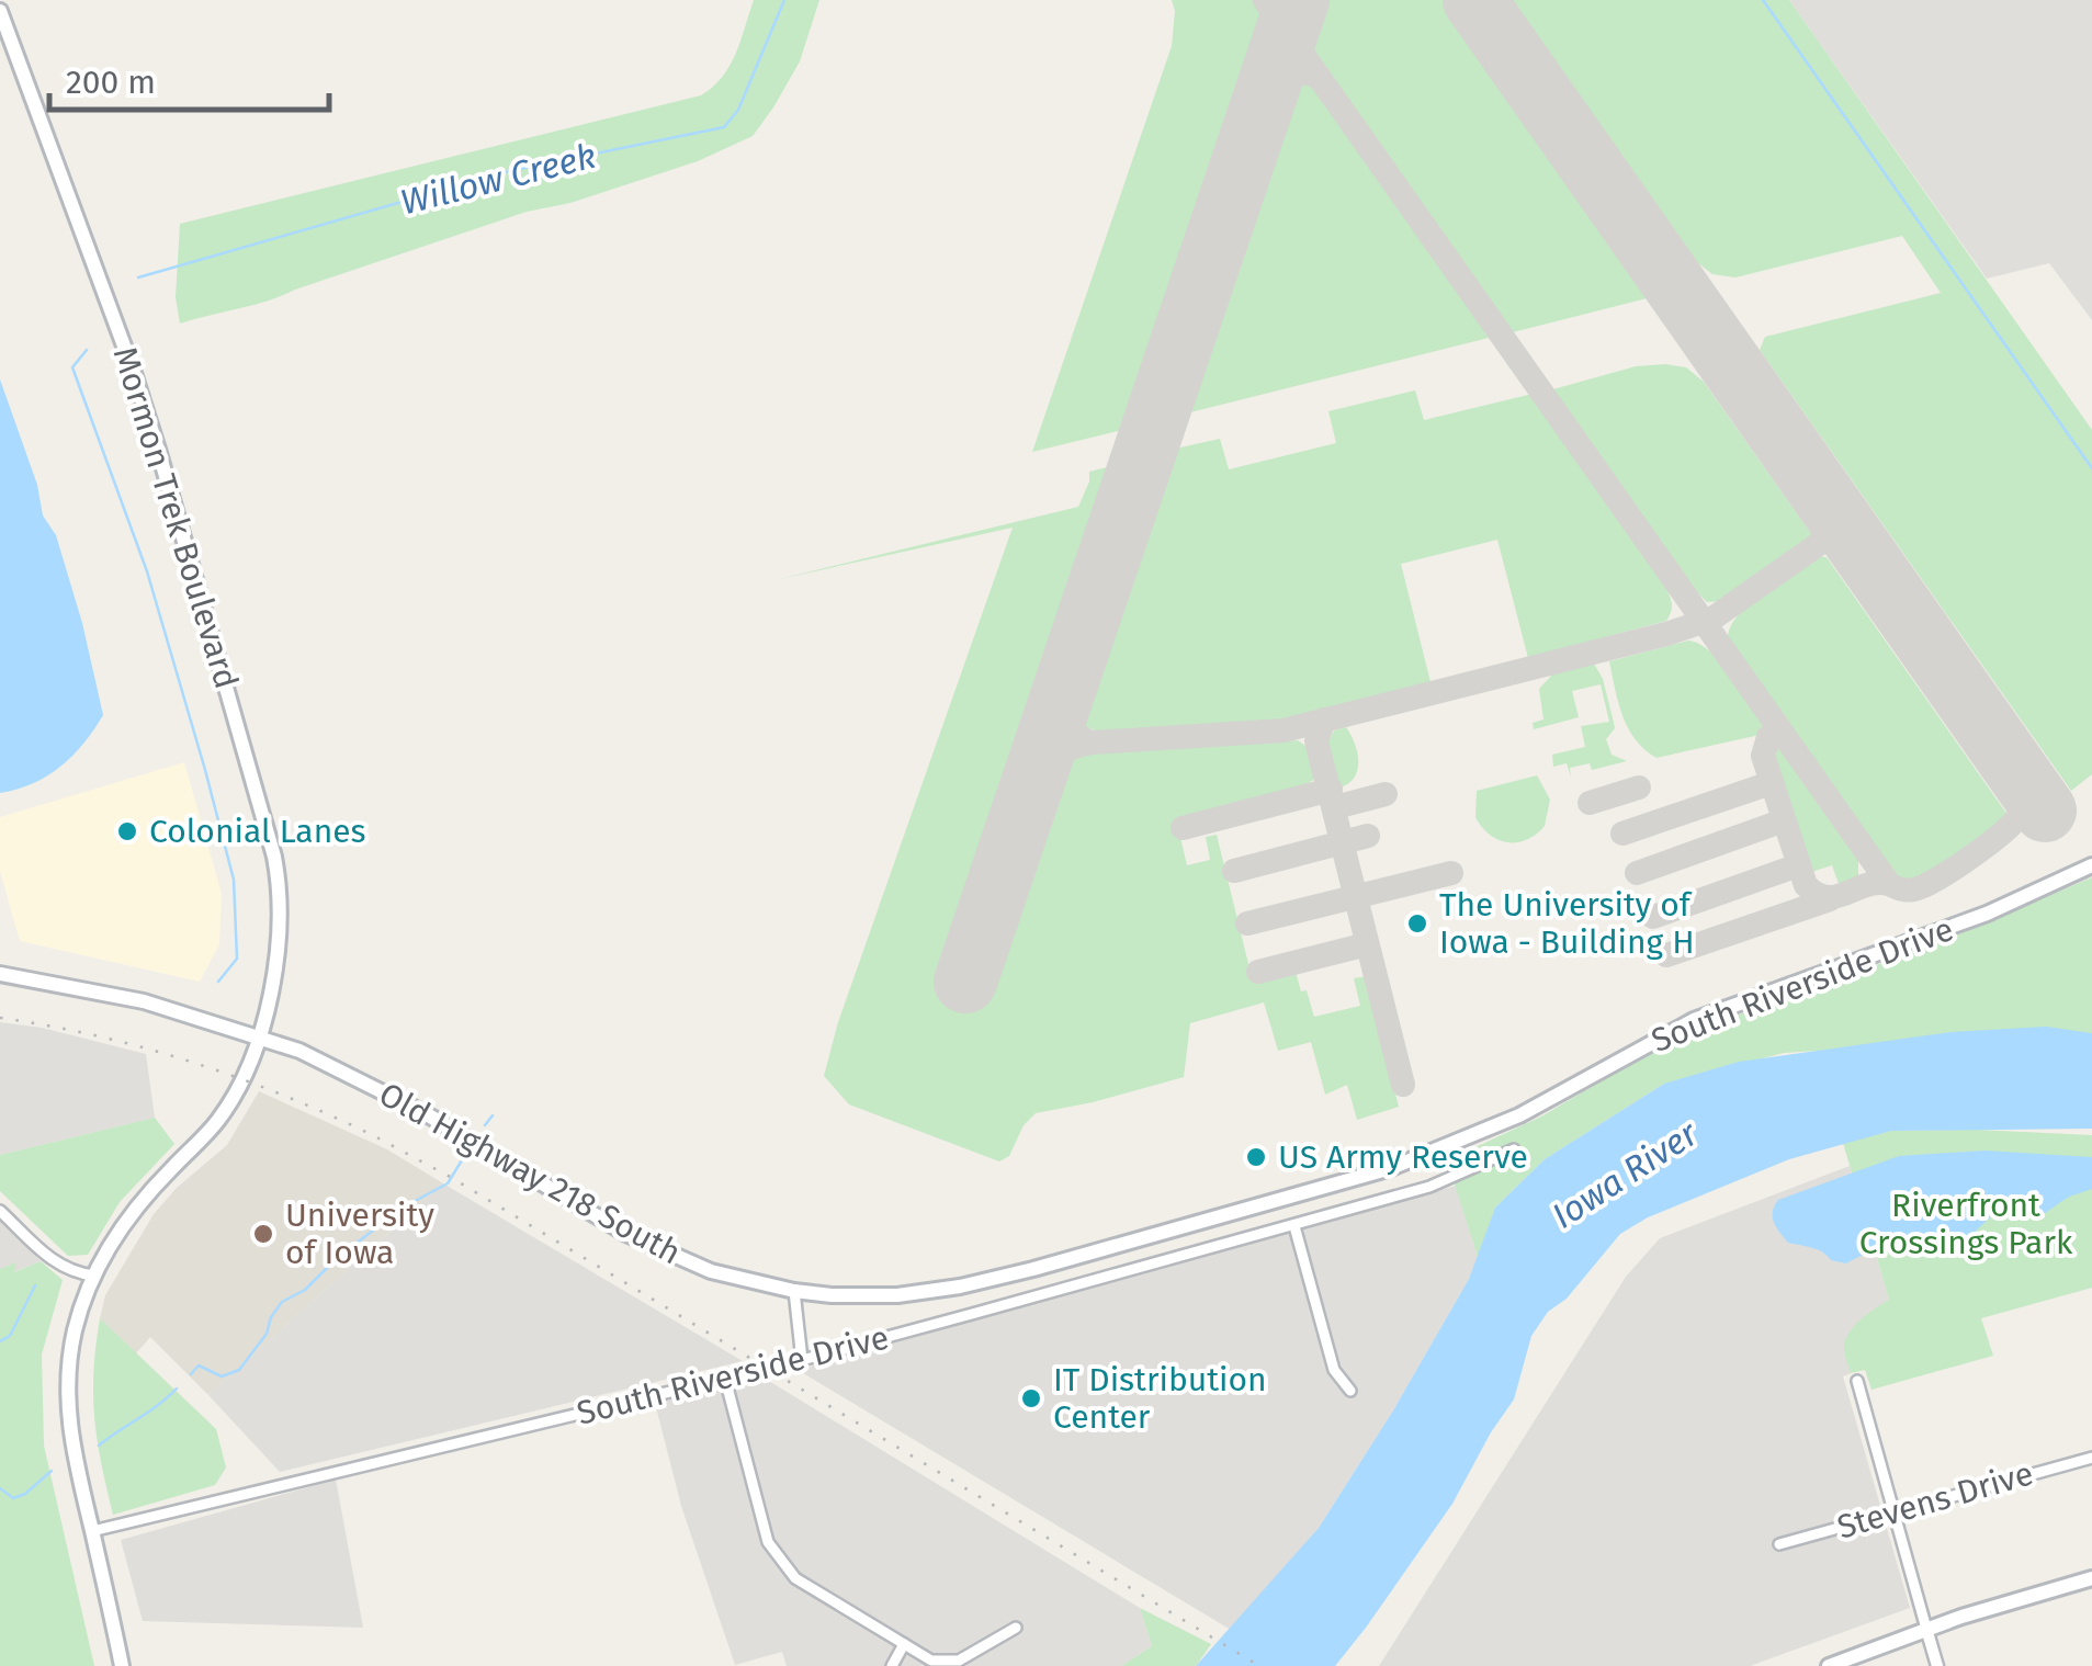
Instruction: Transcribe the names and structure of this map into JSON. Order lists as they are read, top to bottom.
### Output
{
  "streets": {
    "main road": ["Mormon Trek Boulevard", "South Riverside Drive", "Old Highway 218 South"],
    "street": ["Stevens Drive"]
  },
  "crossings": [
    ["Mormon Trek Boulevard", "South Riverside Drive"],
    ["Mormon Trek Boulevard", "Old Highway 218 South"],
    ["South Riverside Drive", "Old Highway 218 South"]
  ],
  "water": ["Willow Creek", "Iowa River"],
  "parks": ["Riverfront Crossings Park"],
  "places": [
    "Colonial Lanes",
    "The University of Iowa - Building H",
    "US Army Reserve",
    "University of Iowa",
    "IT Distribution Center"
  ],
  "scale_bar": "200 m"
}
